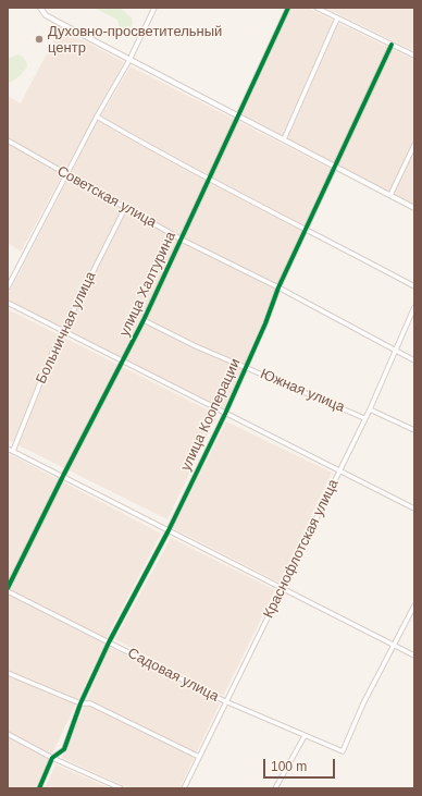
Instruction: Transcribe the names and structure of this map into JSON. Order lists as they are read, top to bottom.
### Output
{
  "streets": {
    "street": [
      "Советская улица",
      "улица Халтурина",
      "Больничная улица",
      "Южная улица",
      "улица Кооперации",
      "Краснофлотская улица",
      "Садовая улица"
    ]
  },
  "crossings": [
    ["Советская улица", "улица Халтурина"],
    ["Советская улица", "Больничная улица"],
    ["Советская улица", "улица Кооперации"],
    ["Советская улица", "Краснофлотская улица"],
    ["улица Халтурина", "Южная улица"],
    ["улица Халтурина", "Садовая улица"],
    ["Южная улица", "улица Кооперации"],
    ["Южная улица", "Краснофлотская улица"],
    ["улица Кооперации", "Садовая улица"],
    ["Краснофлотская улица", "Садовая улица"]
  ],
  "places": ["Духовно-просветительный центр"],
  "scale_bar": "100 m"
}
